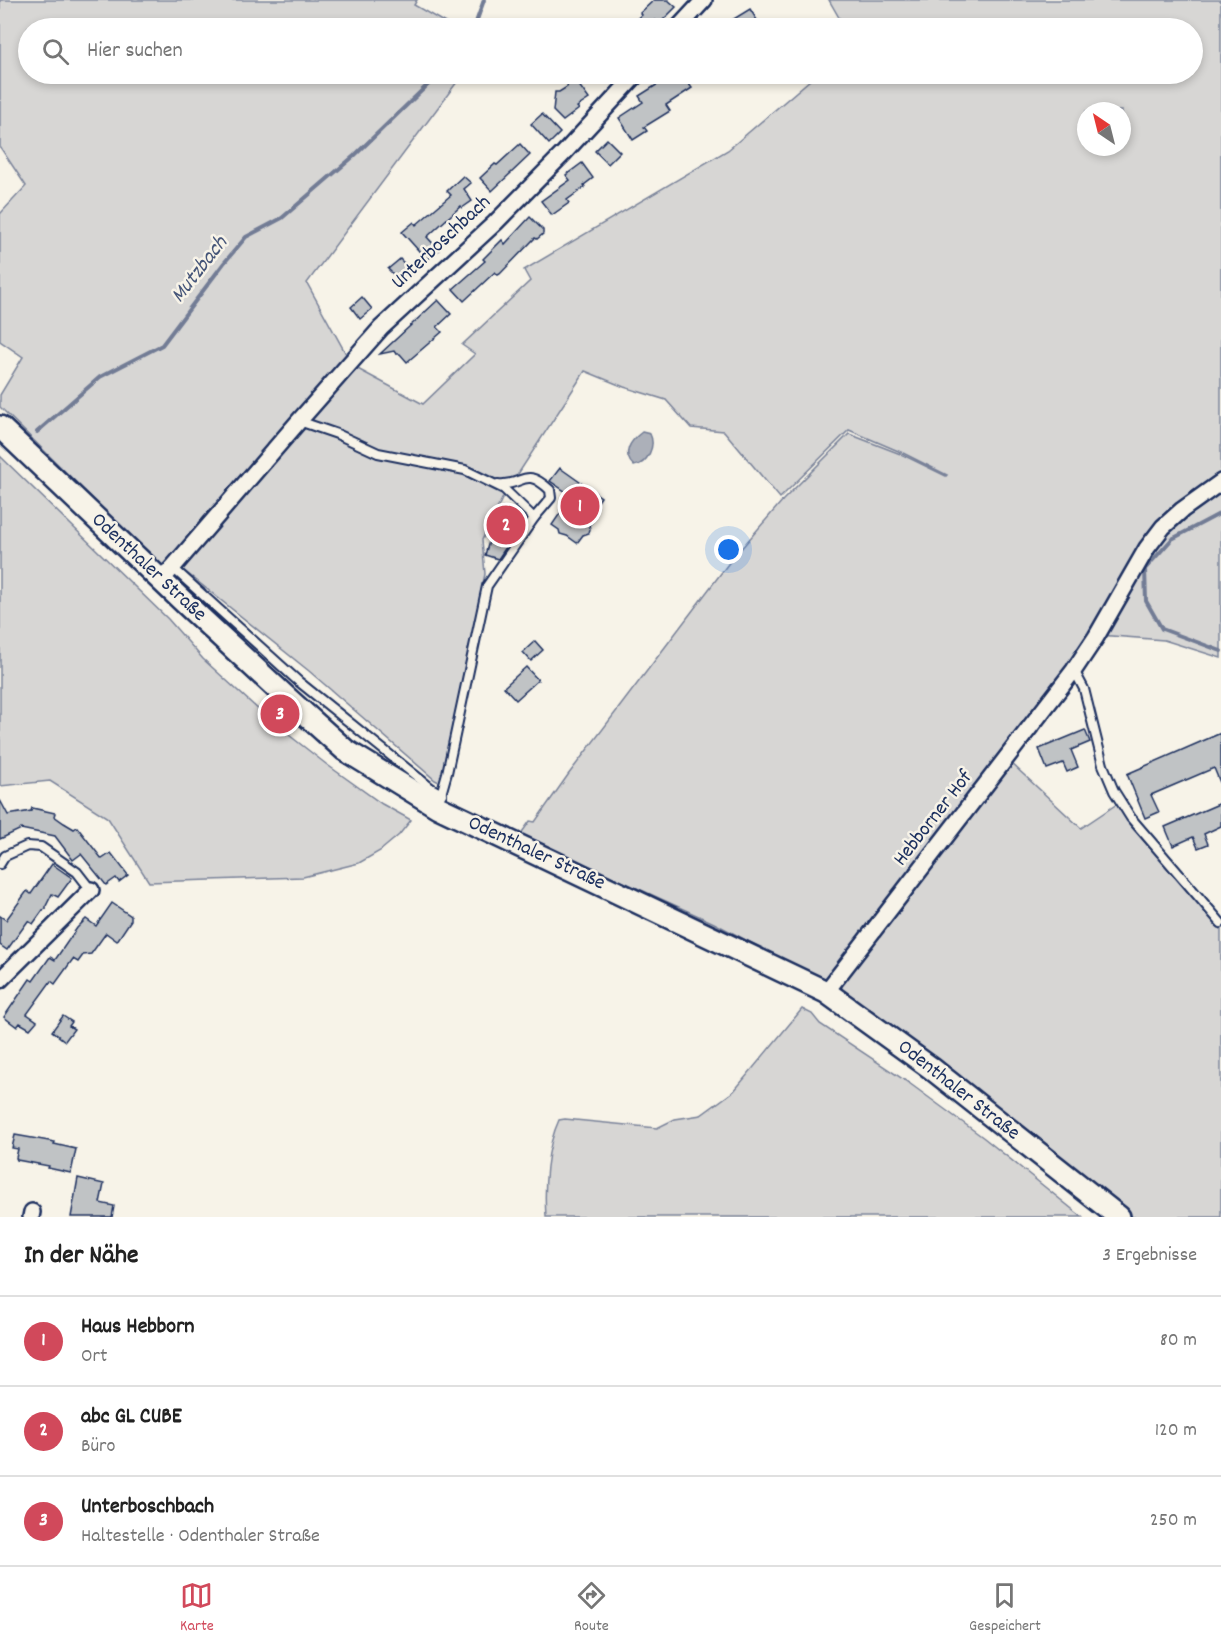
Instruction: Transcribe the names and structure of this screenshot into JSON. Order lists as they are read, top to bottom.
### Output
{
  "streets": {
    "main road": ["Odenthaler Straße"],
    "street": ["Unterboschbach", "Hebborner Hof"]
  },
  "crossings": [
    ["Unterboschbach", "Odenthaler Straße"],
    ["Odenthaler Straße", "Hebborner Hof"]
  ],
  "water": ["Mutzbach"],
  "north": "top left",
  "page": {
    "search": "Hier suchen",
    "pins": ["1", "2", "3"],
    "heading": ["In der Nähe", "3 Ergebnisse"],
    "list": [
      {
        "mark": "1",
        "name": "Haus Hebborn",
        "note": "Ort",
        "value": "80 m"
      },
      {
        "mark": "2",
        "name": "abc GL CUBE",
        "note": "Büro",
        "value": "120 m"
      },
      {
        "mark": "3",
        "name": "Unterboschbach",
        "note": "Haltestelle · Odenthaler Straße",
        "value": "250 m"
      }
    ],
    "nav": ["Karte", "Route", "Gespeichert"]
  }
}
